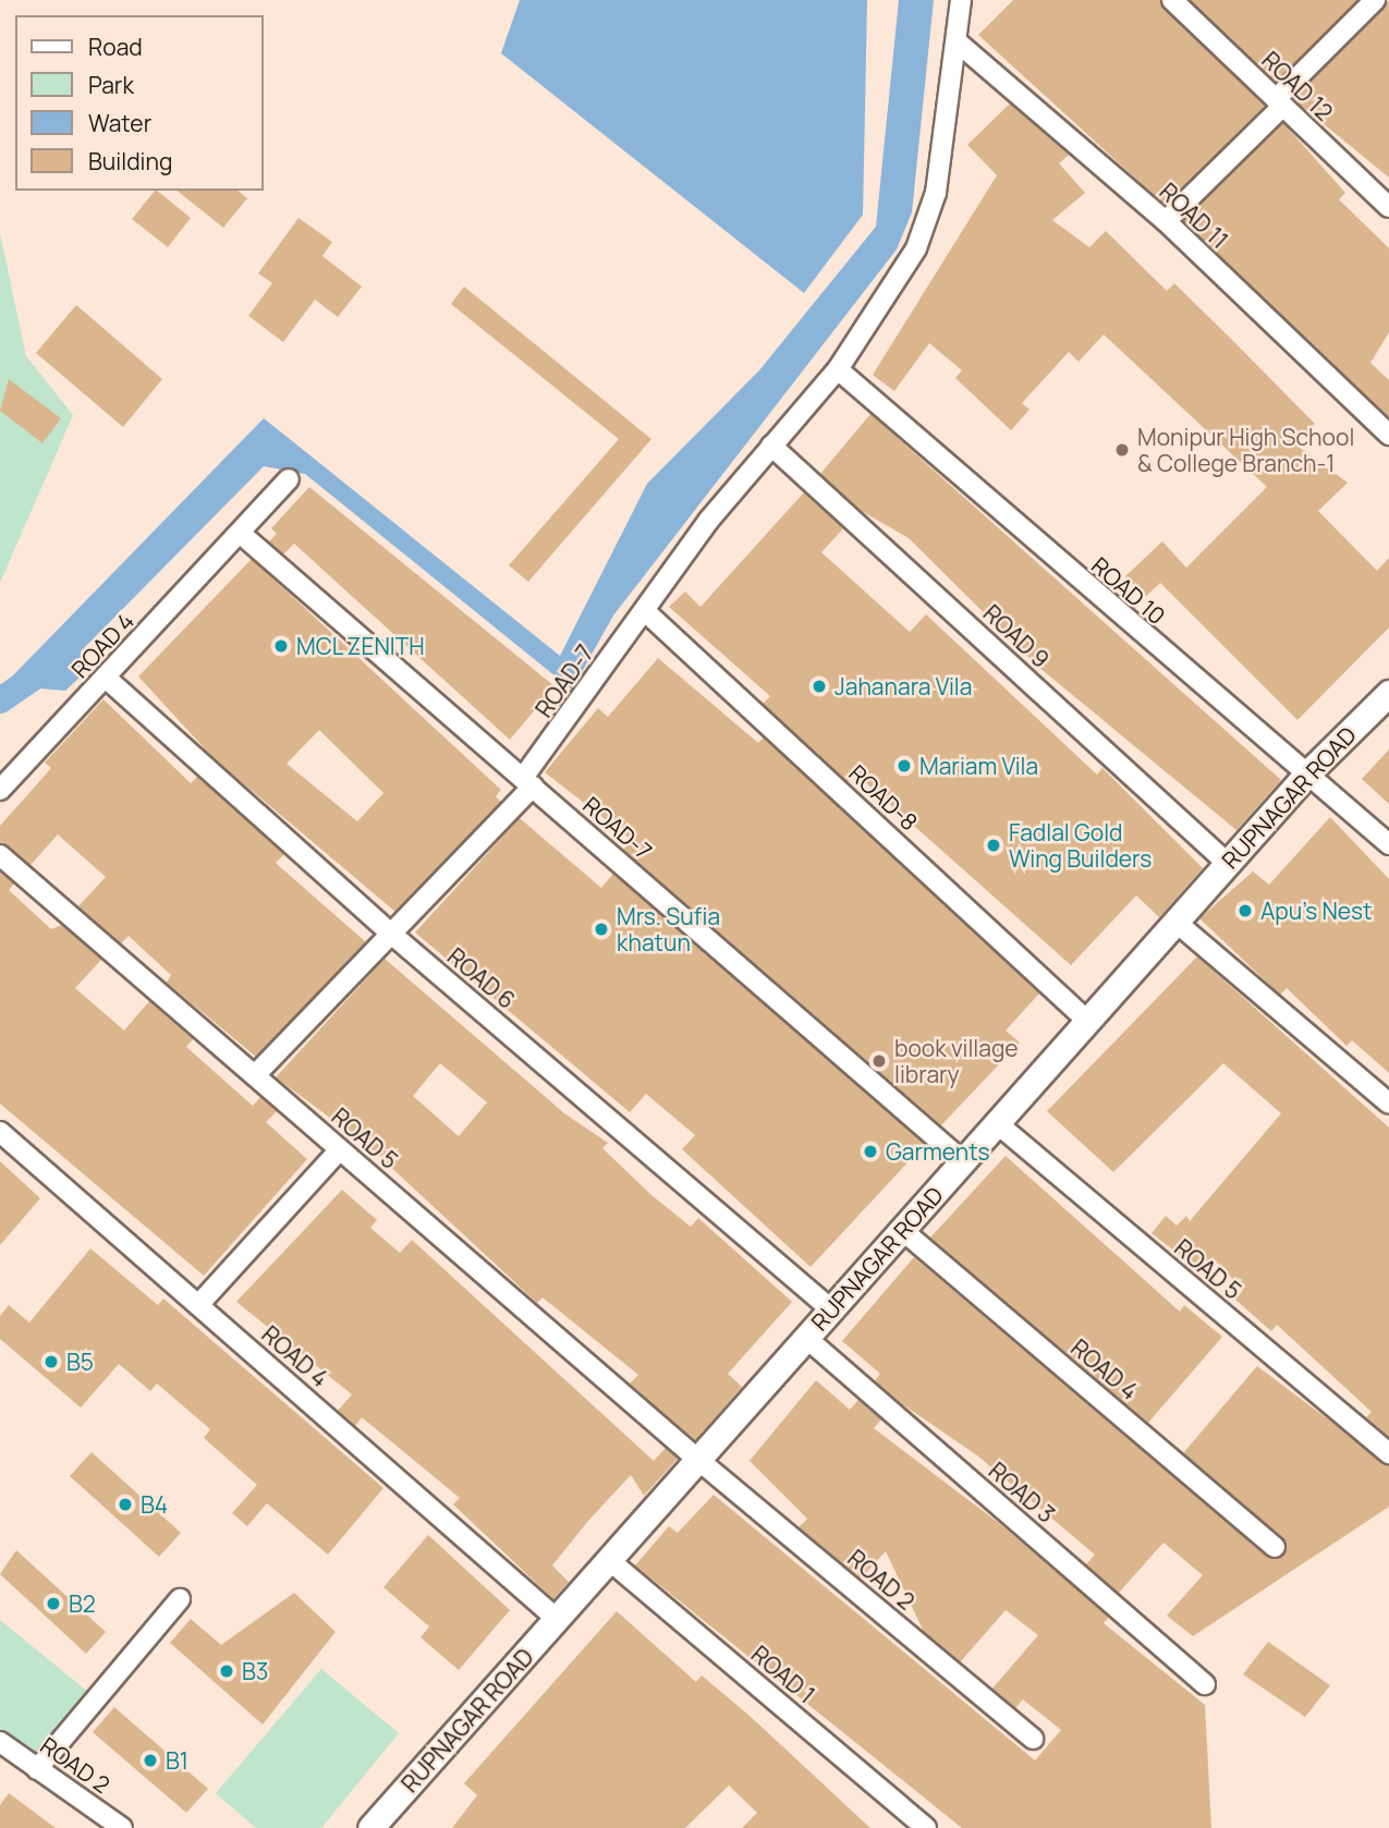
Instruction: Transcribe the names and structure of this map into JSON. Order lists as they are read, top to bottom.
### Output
{
  "streets": {
    "street": [
      "ROAD 12",
      "ROAD 11",
      "ROAD 10",
      "ROAD 9",
      "ROAD 4",
      "ROAD-7",
      "ROAD-8",
      "RUPNAGAR ROAD",
      "ROAD 6",
      "ROAD 5",
      "ROAD 3",
      "ROAD 2",
      "ROAD 1"
    ]
  },
  "crossings": [
    ["ROAD 11", "ROAD-7"],
    ["ROAD 10", "ROAD-7"],
    ["ROAD 10", "RUPNAGAR ROAD"],
    ["ROAD 9", "ROAD-7"],
    ["ROAD 9", "RUPNAGAR ROAD"],
    ["ROAD 4", "ROAD-7"],
    ["ROAD 4", "RUPNAGAR ROAD"],
    ["ROAD 4", "ROAD 6"],
    ["ROAD-7", "ROAD-8"],
    ["ROAD-7", "RUPNAGAR ROAD"],
    ["ROAD-7", "ROAD 6"],
    ["ROAD-7", "ROAD 5"],
    ["ROAD-8", "RUPNAGAR ROAD"],
    ["RUPNAGAR ROAD", "ROAD 6"],
    ["RUPNAGAR ROAD", "ROAD 5"],
    ["RUPNAGAR ROAD", "ROAD 3"],
    ["RUPNAGAR ROAD", "ROAD 2"],
    ["RUPNAGAR ROAD", "ROAD 1"],
    ["ROAD 5", "ROAD 2"]
  ],
  "places": [
    "Monipur High School & College Branch-1",
    "MCL ZENITH",
    "Jahanara Vila",
    "Mariam Vila",
    "Fadlal Gold Wing Builders",
    "Apu's Nest",
    "Mrs. Sufia khatun",
    "book village library",
    "Garments",
    "B5",
    "B4",
    "B2",
    "B3",
    "B1"
  ],
  "legend": [
    "Road",
    "Park",
    "Water",
    "Building"
  ]
}
